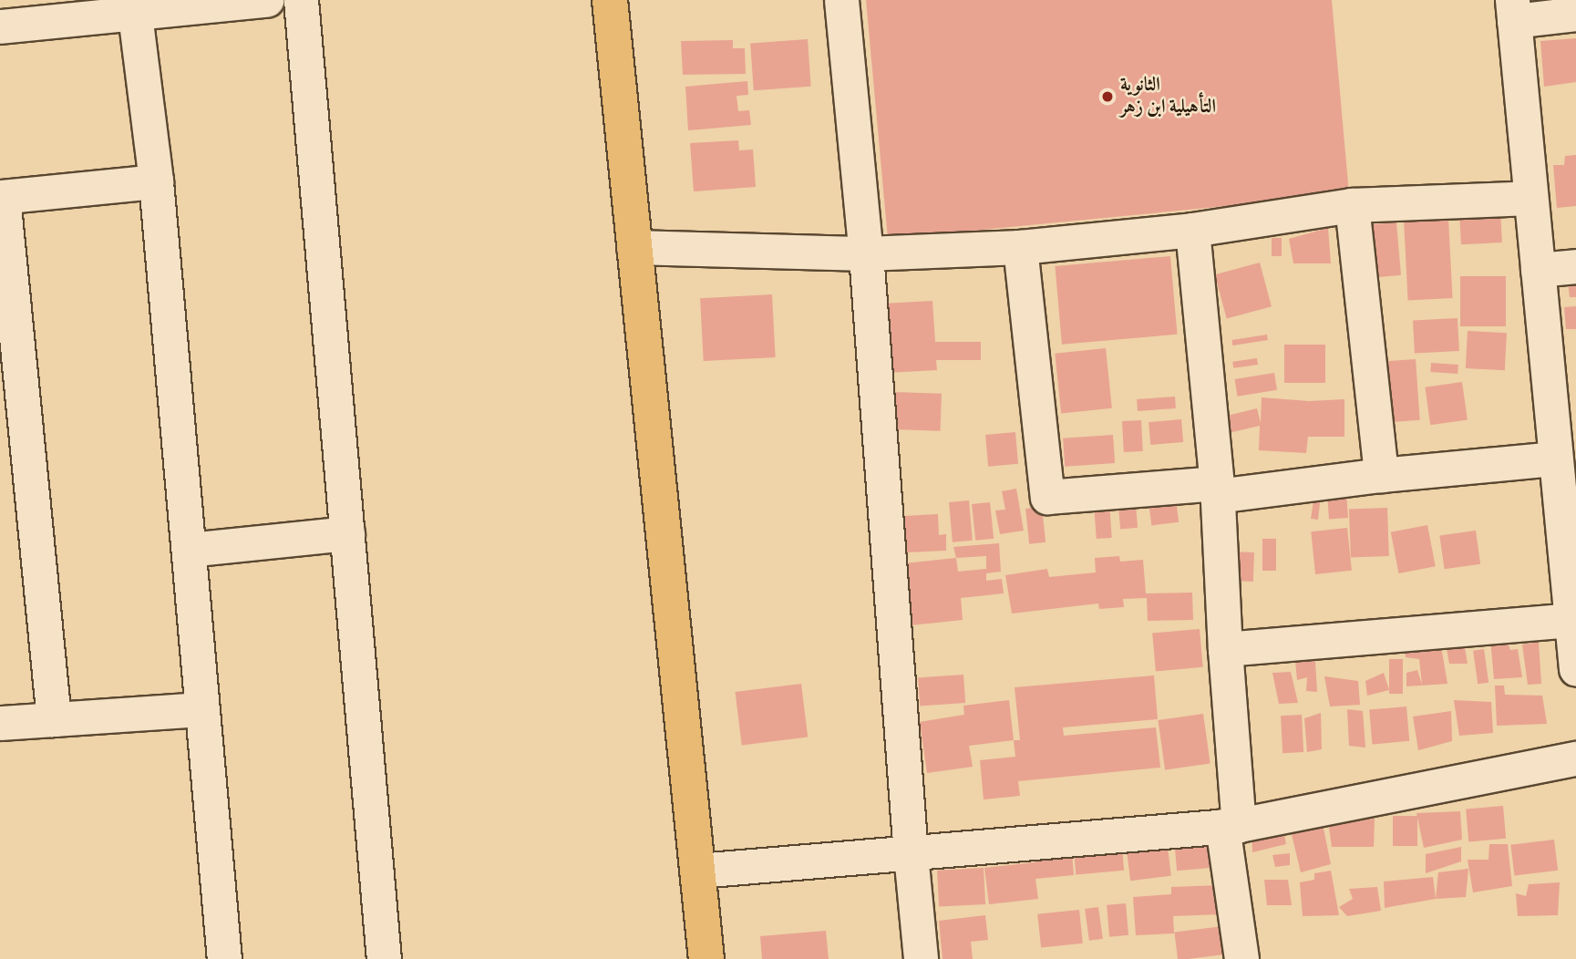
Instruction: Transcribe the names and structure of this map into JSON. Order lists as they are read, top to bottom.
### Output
{
  "places": ["الثانوية التأهيلية ابن زهر"]
}
